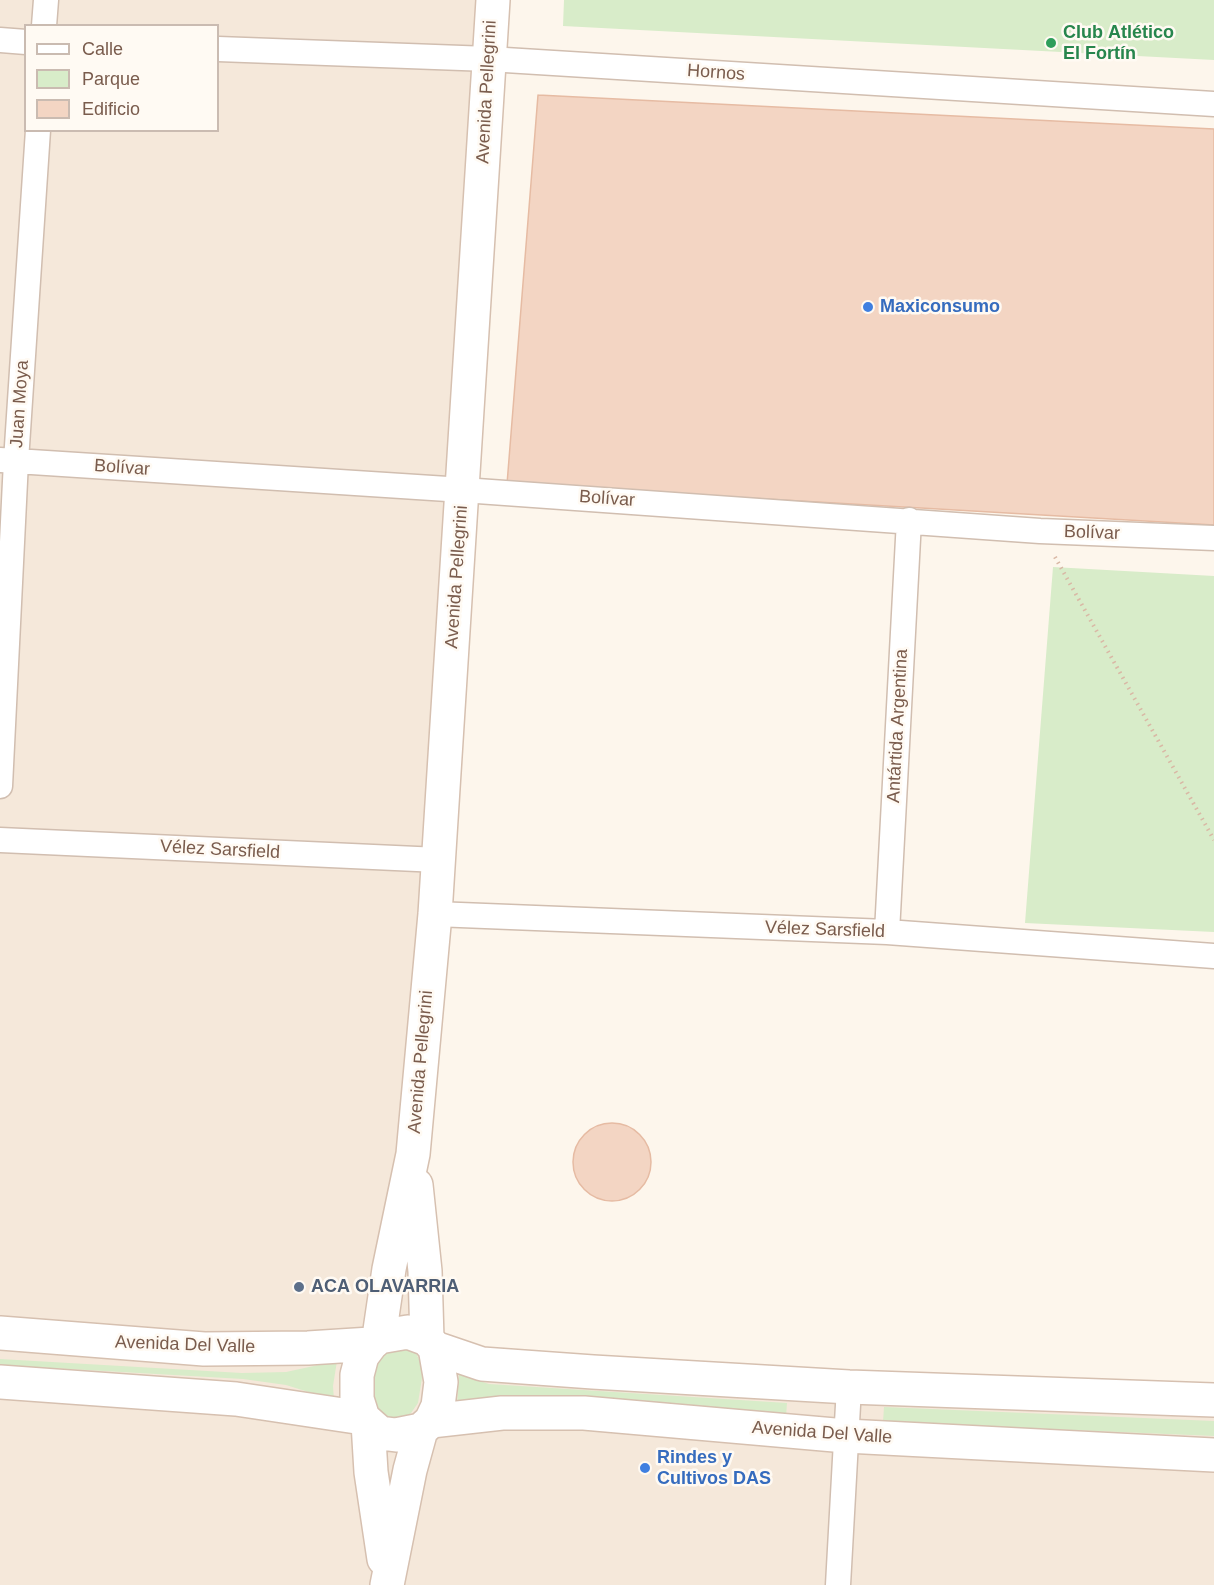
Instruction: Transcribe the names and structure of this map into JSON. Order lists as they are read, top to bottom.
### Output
{
  "streets": {
    "main road": ["Avenida Pellegrini", "Avenida Del Valle"],
    "street": [
      "Hornos",
      "Juan Moya",
      "Bolívar",
      "Antártida Argentina",
      "Vélez Sarsfield"
    ]
  },
  "crossings": [
    ["Hornos", "Avenida Pellegrini"],
    ["Avenida Pellegrini", "Bolívar"],
    ["Avenida Pellegrini", "Vélez Sarsfield"],
    ["Avenida Pellegrini", "Avenida Del Valle"],
    ["Juan Moya", "Bolívar"],
    ["Bolívar", "Antártida Argentina"],
    ["Antártida Argentina", "Vélez Sarsfield"]
  ],
  "places": [
    "Club Atlético El Fortín",
    "Maxiconsumo",
    "ACA OLAVARRIA",
    "Rindes y Cultivos DAS"
  ],
  "legend": ["Calle", "Parque", "Edificio"]
}
